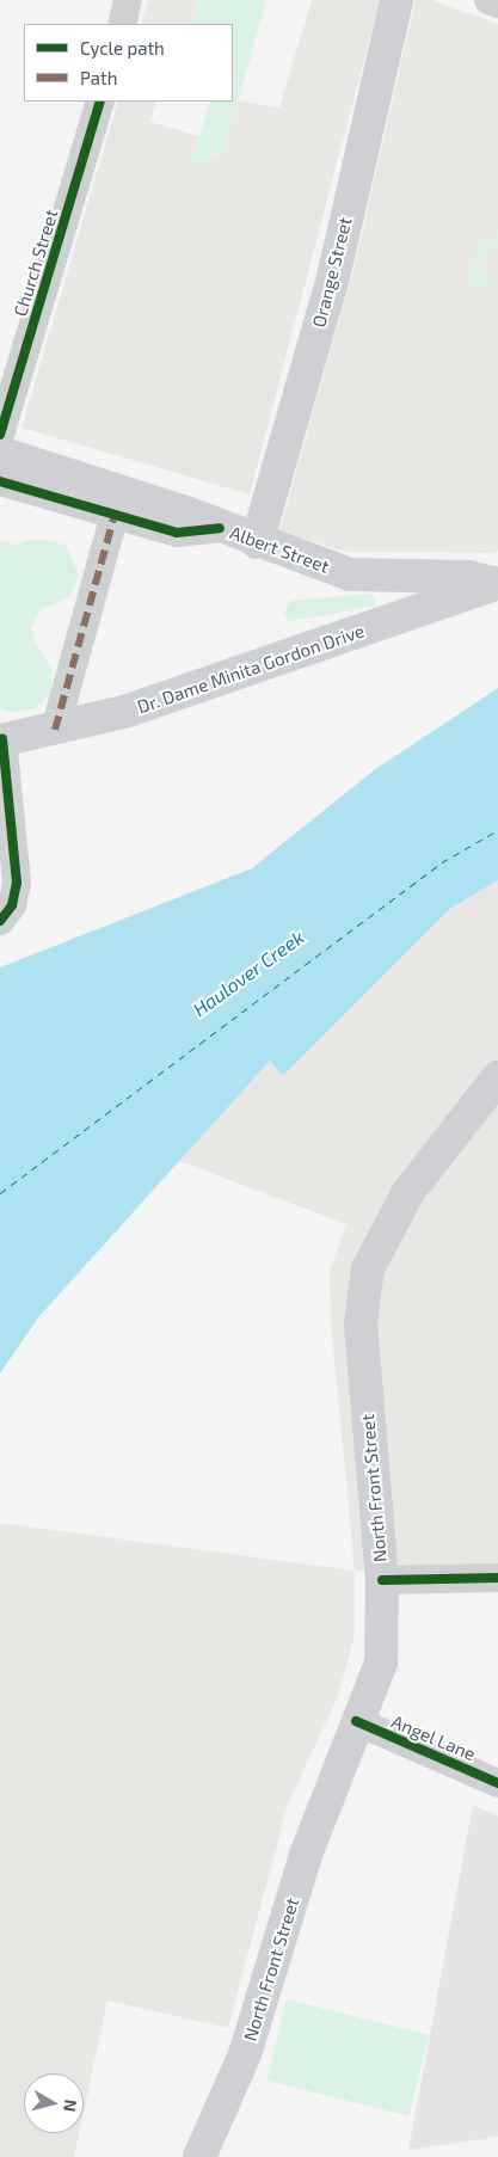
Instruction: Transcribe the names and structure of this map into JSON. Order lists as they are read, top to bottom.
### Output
{
  "streets": {
    "main road": [
      "Orange Street",
      "Albert Street",
      "Dr. Dame Minita Gordon Drive",
      "North Front Street"
    ],
    "street": ["Church Street", "Angel Lane"]
  },
  "crossings": [
    ["Orange Street", "Albert Street"],
    ["Albert Street", "Dr. Dame Minita Gordon Drive"],
    ["North Front Street", "Angel Lane"]
  ],
  "water": ["Haulover Creek"],
  "legend": ["Cycle path", "Path"],
  "north": "right"
}
